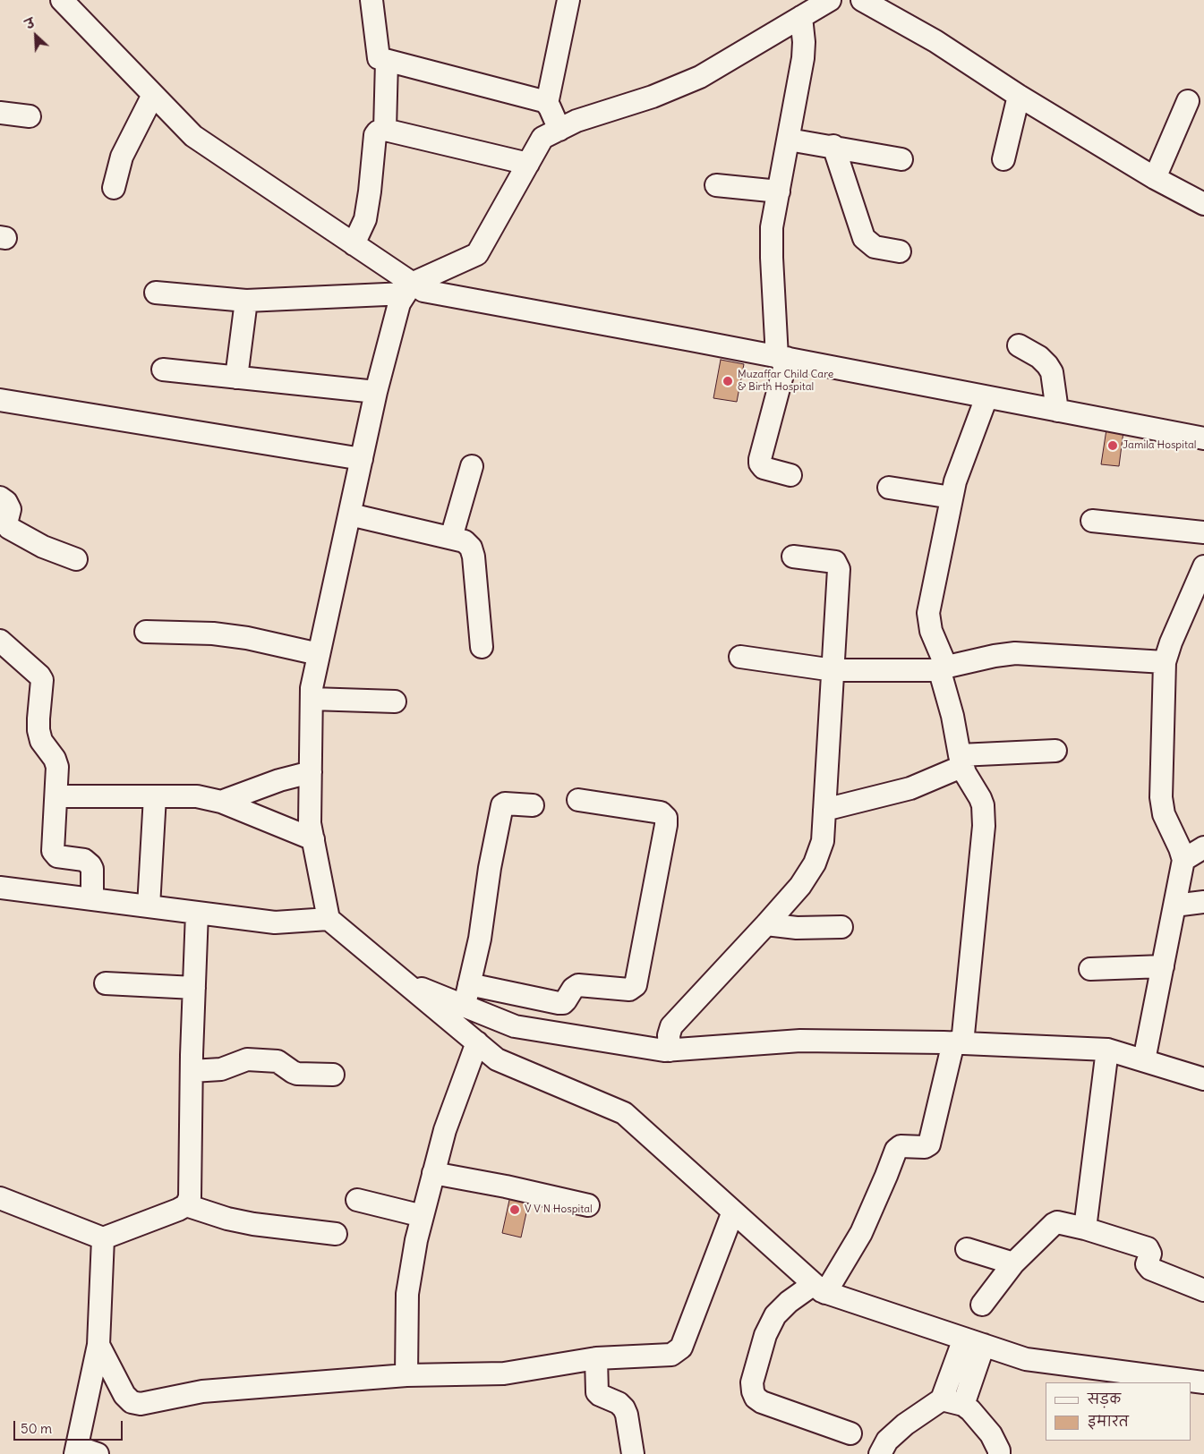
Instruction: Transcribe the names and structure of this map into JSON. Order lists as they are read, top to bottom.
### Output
{
  "places": ["Muzaffar Child Care & Birth Hospital", "Jamila Hospital", "V V N Hospital"],
  "legend": ["सड़क", "इमारत"],
  "scale_bar": "50 m",
  "north": "top left"
}
